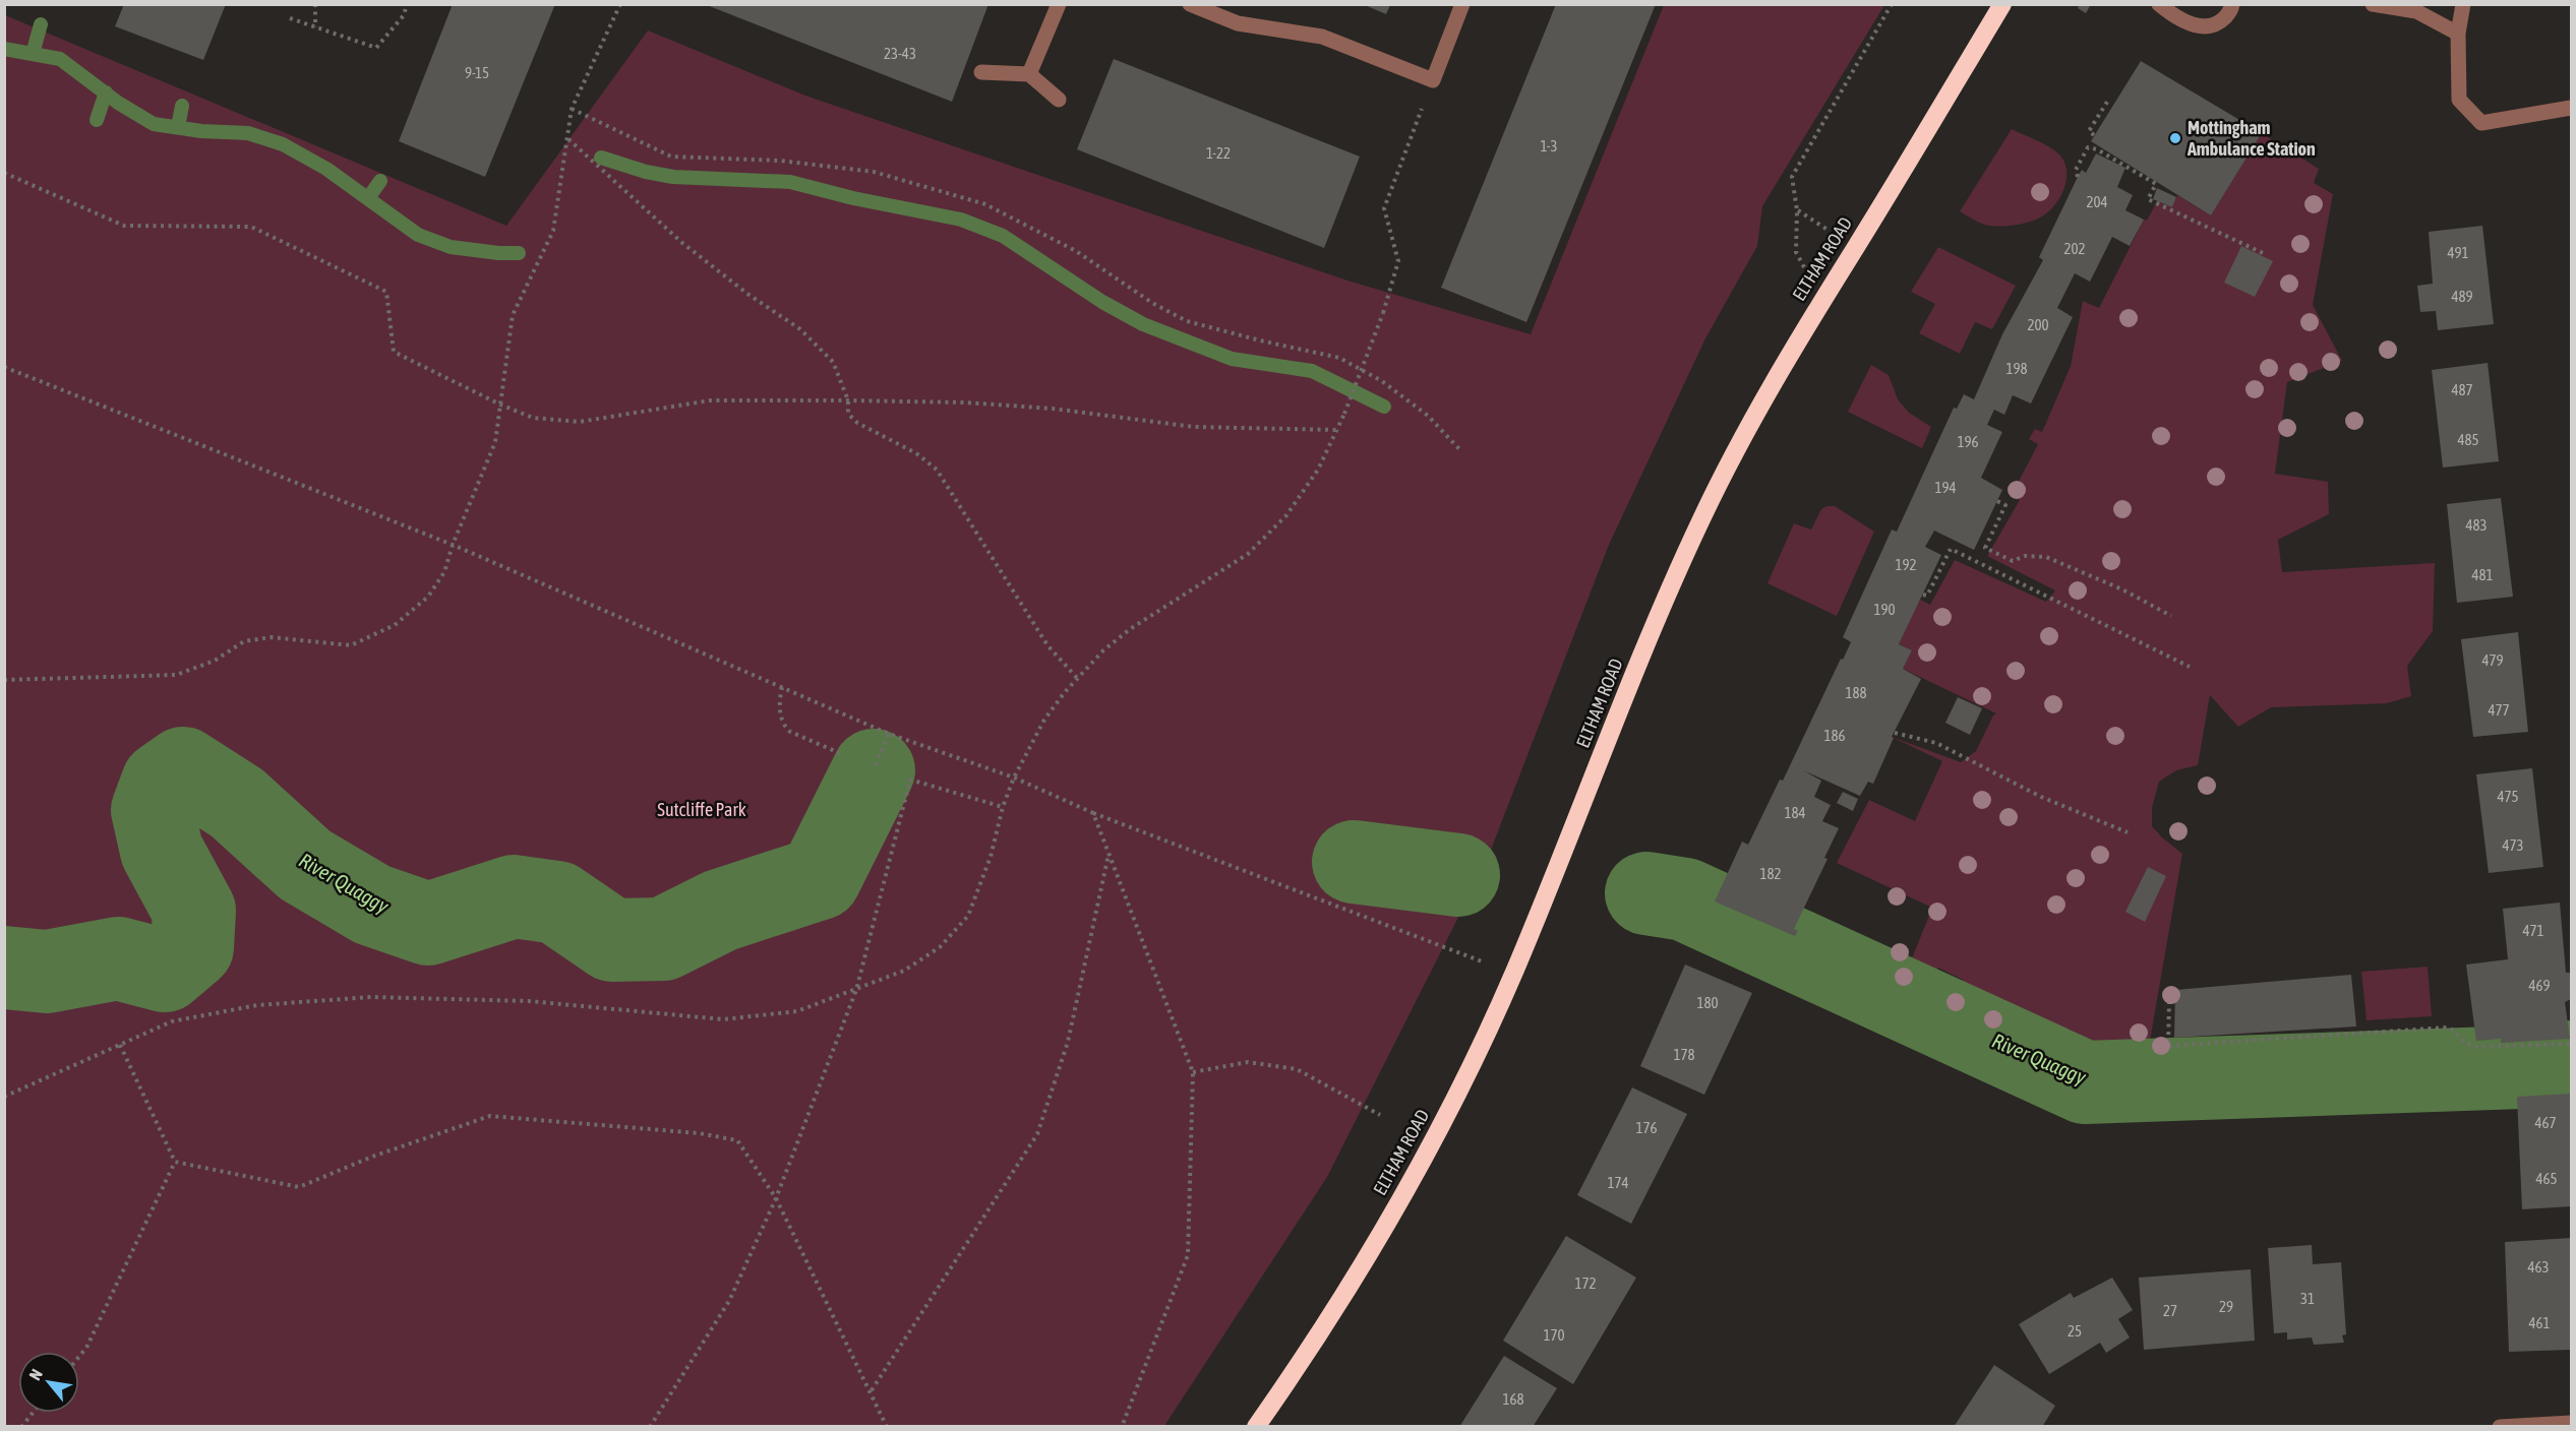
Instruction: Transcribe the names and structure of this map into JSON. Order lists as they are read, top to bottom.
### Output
{
  "streets": {
    "highway": ["ELTHAM ROAD"]
  },
  "water": ["River Quaggy"],
  "parks": ["Sutcliffe Park"],
  "places": ["Mottingham Ambulance Station"],
  "house_numbers": [
    "23-43",
    "9-15",
    "1-3",
    "1-22",
    "204",
    "202",
    "491",
    "489",
    "200",
    "198",
    "487",
    "485",
    "196",
    "194",
    "483",
    "192",
    "481",
    "190",
    "479",
    "188",
    "477",
    "186",
    "475",
    "184",
    "473",
    "182",
    "471",
    "469",
    "180",
    "178",
    "467",
    "176",
    "465",
    "174",
    "463",
    "172",
    "31",
    "29",
    "27",
    "461",
    "25",
    "170",
    "168"
  ],
  "north": "top left"
}
